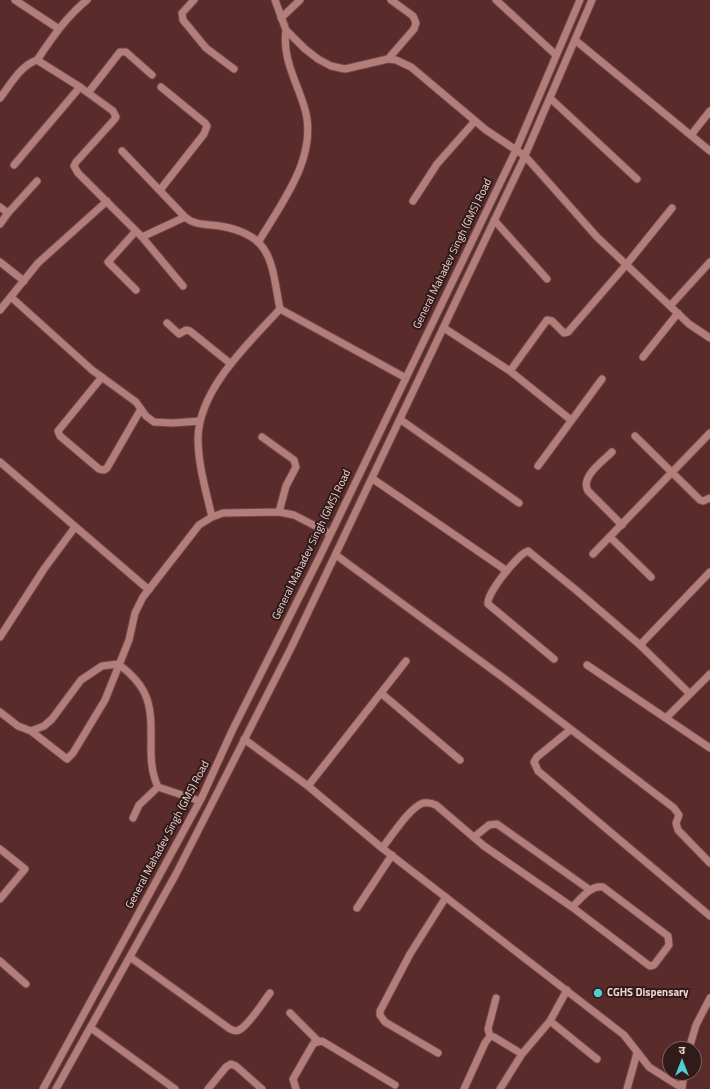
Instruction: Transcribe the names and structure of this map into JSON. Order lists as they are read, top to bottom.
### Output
{
  "streets": {
    "street": ["General Mahadev Singh (GMS) Road"]
  },
  "places": ["CGHS Dispensary"],
  "north": "top"
}
